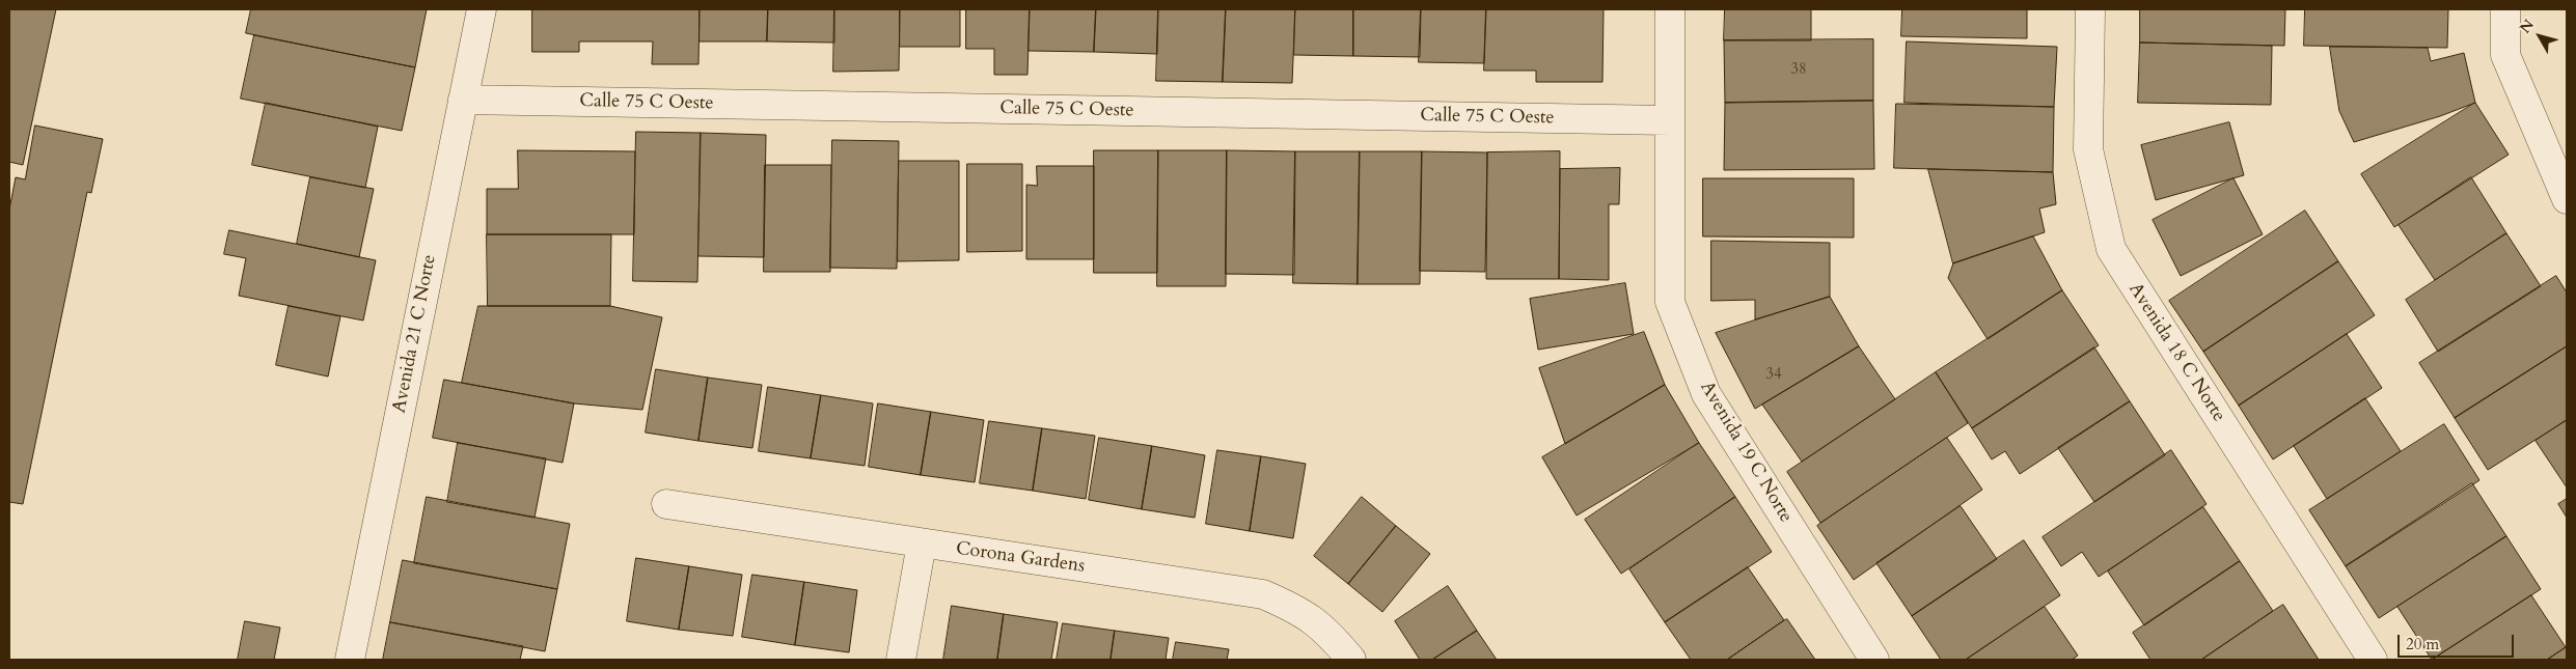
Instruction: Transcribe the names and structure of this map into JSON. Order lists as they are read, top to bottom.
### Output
{
  "streets": {
    "street": [
      "Calle 75 C Oeste",
      "Avenida 21 C Norte",
      "Avenida 18 C Norte",
      "Avenida 19 C Norte",
      "Corona Gardens"
    ]
  },
  "crossings": [
    ["Calle 75 C Oeste", "Avenida 21 C Norte"],
    ["Calle 75 C Oeste", "Avenida 19 C Norte"]
  ],
  "house_numbers": ["38", "34"],
  "scale_bar": "20 m",
  "north": "top left"
}
